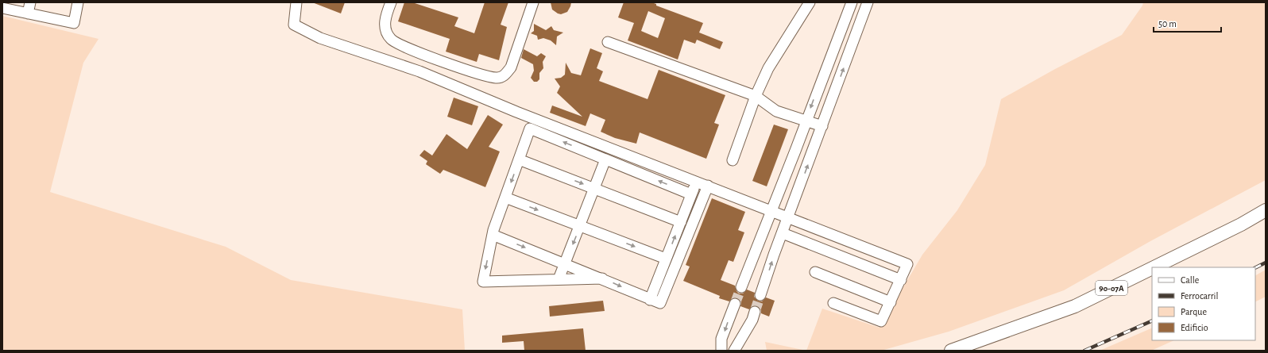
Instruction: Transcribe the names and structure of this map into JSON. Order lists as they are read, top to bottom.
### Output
{
  "streets": {
    "main road": ["90-07A"]
  },
  "legend": [
    "Calle",
    "Ferrocarril",
    "Parque",
    "Edificio"
  ],
  "scale_bar": "50 m"
}
